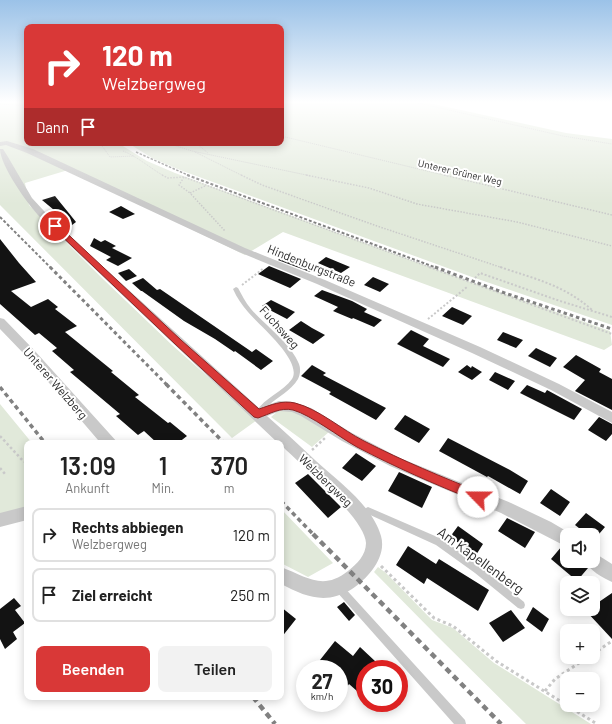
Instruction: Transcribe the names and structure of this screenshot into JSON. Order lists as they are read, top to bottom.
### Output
{
  "streets": {
    "street": ["Hindenburgstraße", "Unterer Welzberg", "Welzbergweg"],
    "lane": ["Fuchsweg", "Am Kapellenberg"],
    "path": ["Unterer Grüner Weg"]
  },
  "crossings": [
    ["Fuchsweg", "Welzbergweg"],
    ["Welzbergweg", "Am Kapellenberg"]
  ],
  "page": {
    "turn": ["120 m", "Welzbergweg"],
    "then": "Dann",
    "eta": [
      "13:09",
      "Ankunft",
      "1",
      "Min.",
      "370",
      "m"
    ],
    "list": [
      {
        "name": "Rechts abbiegen",
        "note": "Welzbergweg",
        "value": "120 m"
      },
      {
        "name": "Ziel erreicht",
        "value": "250 m"
      }
    ],
    "map_buttons": ["+", "−"],
    "buttons": ["Beenden", "Teilen"],
    "speed": "27 km/h",
    "limit": "30"
  }
}
